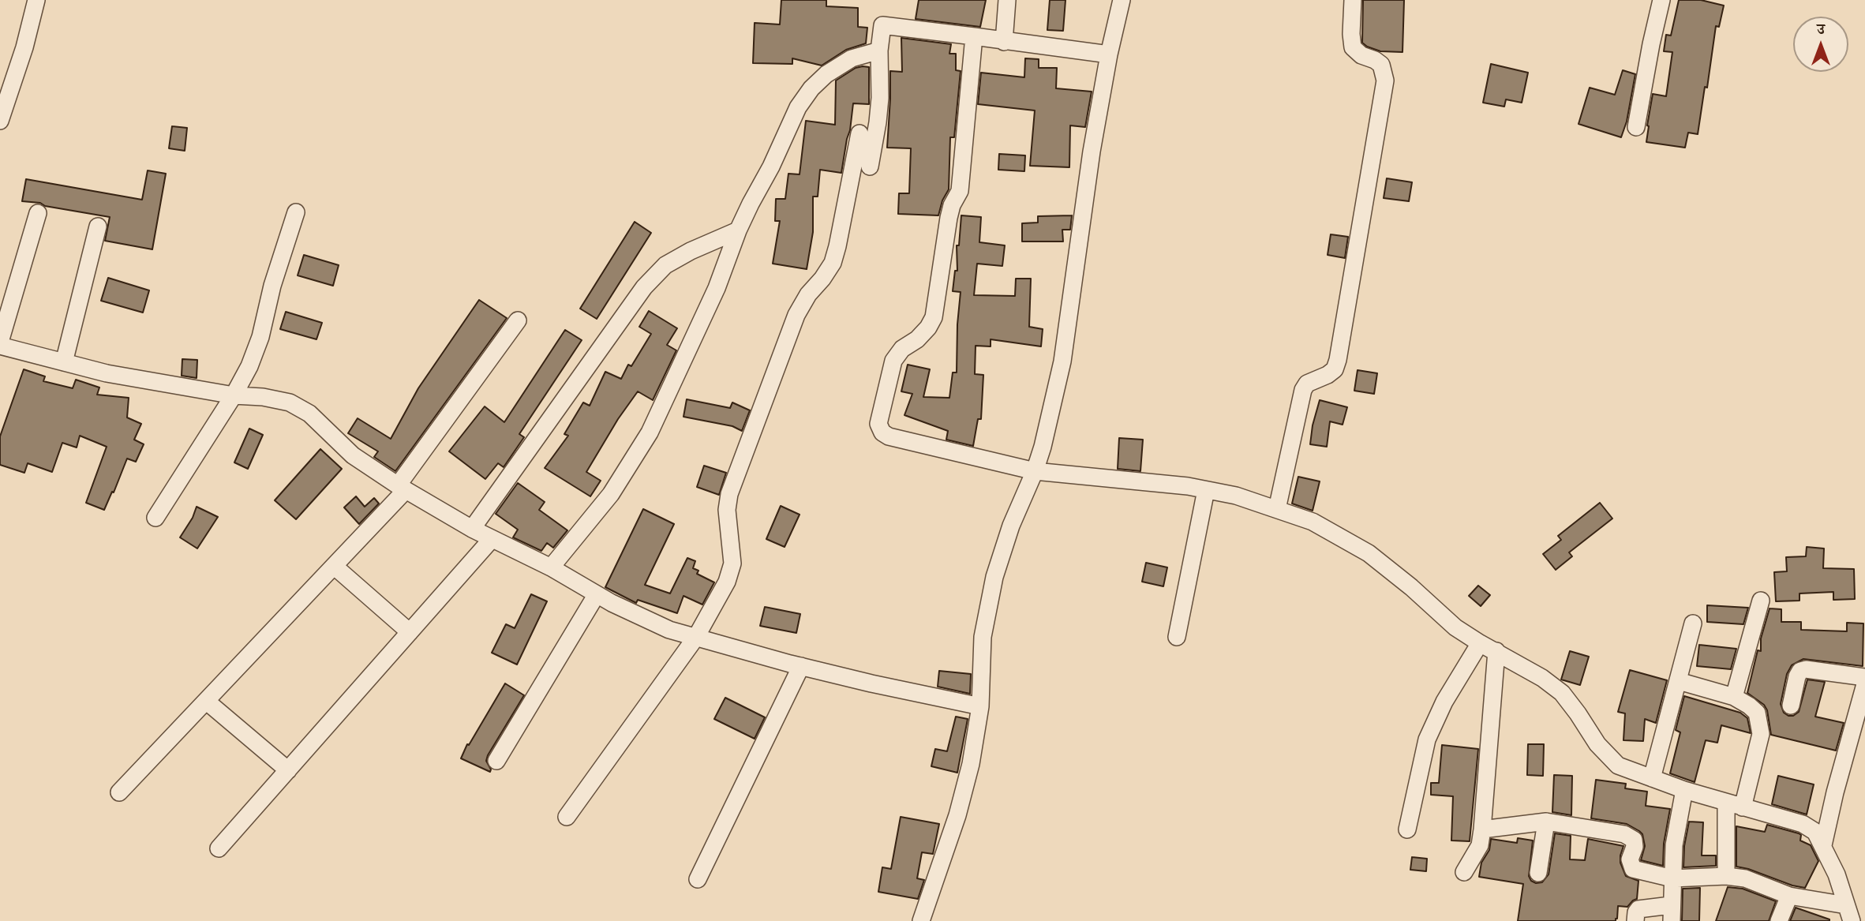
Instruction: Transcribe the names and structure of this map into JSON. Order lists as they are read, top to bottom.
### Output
{
  "north": "top"
}
